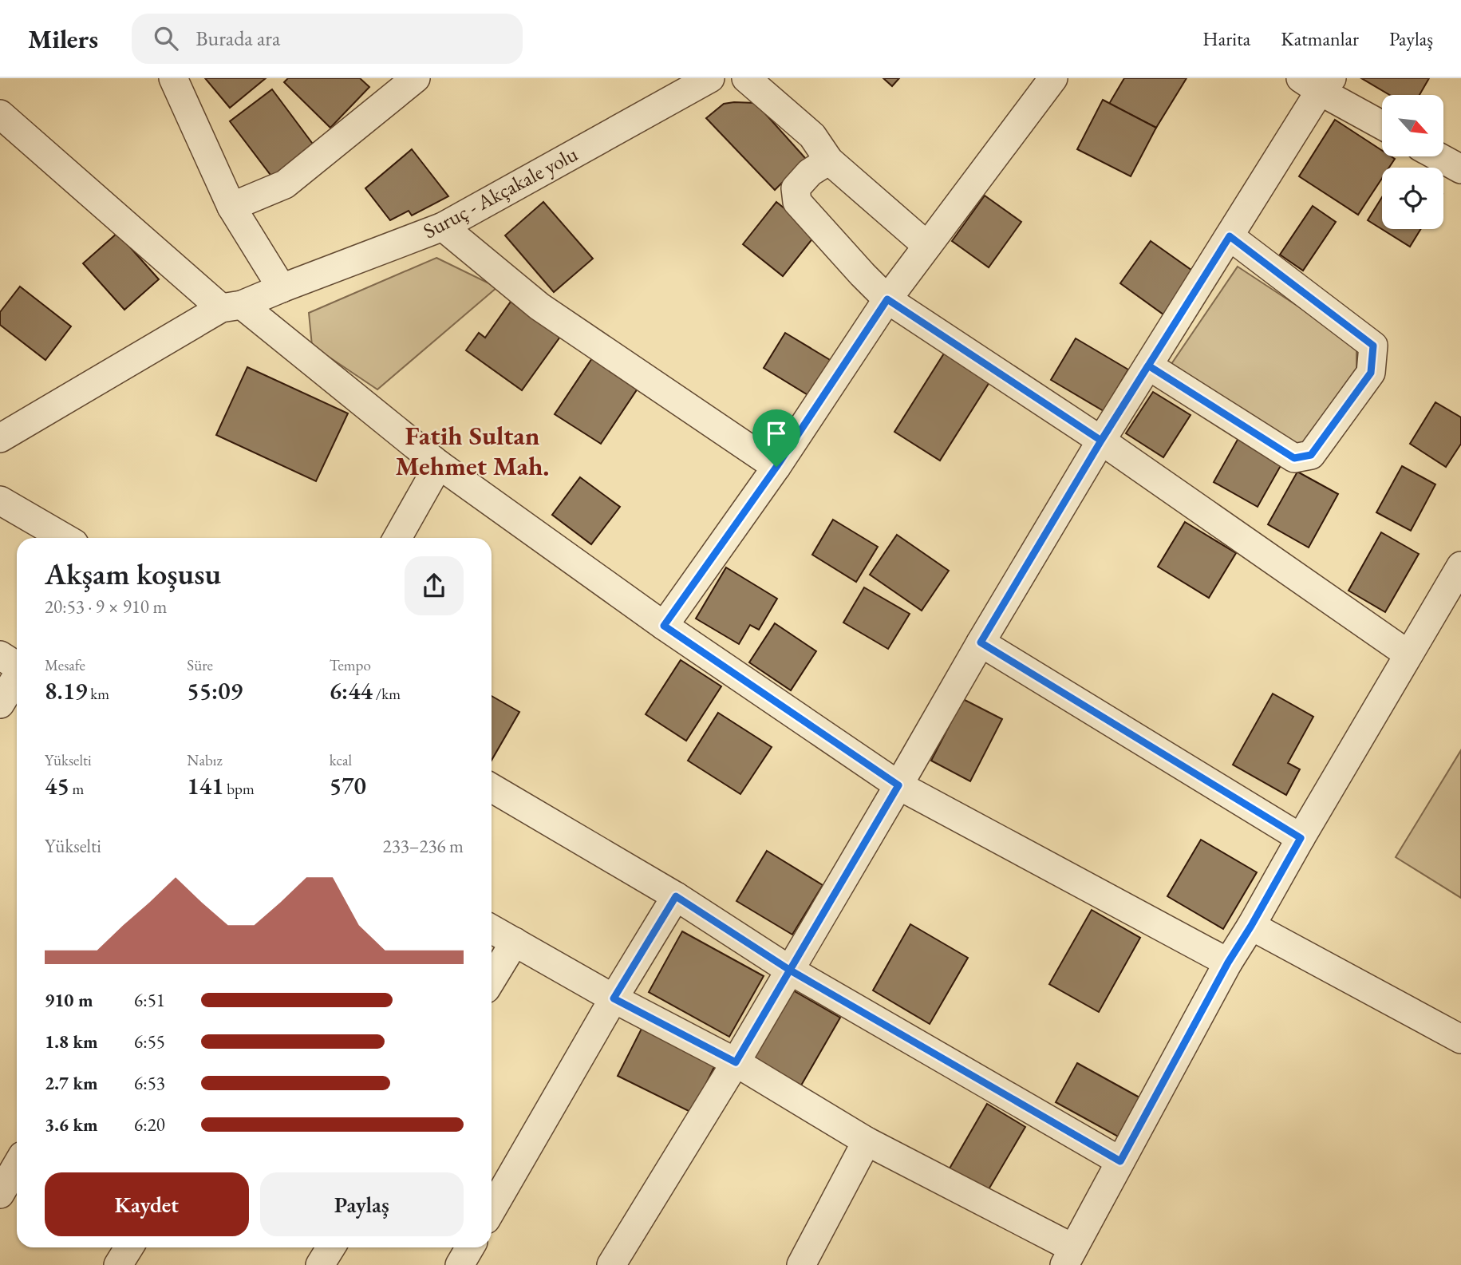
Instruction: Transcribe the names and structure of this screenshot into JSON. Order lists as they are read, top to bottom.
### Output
{
  "streets": {
    "street": ["Suruç - Akçakale yolu"]
  },
  "districts": ["Fatih Sultan Mehmet Mah."],
  "north": "bottom right",
  "page": {
    "header": "Milers",
    "search": "Burada ara",
    "nav": ["Harita", "Katmanlar", "Paylaş"],
    "heading": ["Akşam koşusu", "20:53 · 9 × 910 m"],
    "stats": [
      ["Mesafe", "8.19 km"],
      ["Süre", "55:09"],
      ["Tempo", "6:44 /km"],
      ["Yükselti", "45 m"],
      ["Nabız", "141 bpm"],
      ["kcal", "570"]
    ],
    "chart": ["Yükselti", "233–236 m"],
    "list": [
      {
        "name": "910 m",
        "note": "6:51"
      },
      {
        "name": "1.8 km",
        "note": "6:55"
      },
      {
        "name": "2.7 km",
        "note": "6:53"
      },
      {
        "name": "3.6 km",
        "note": "6:20"
      }
    ],
    "buttons": ["Kaydet", "Paylaş"]
  }
}
